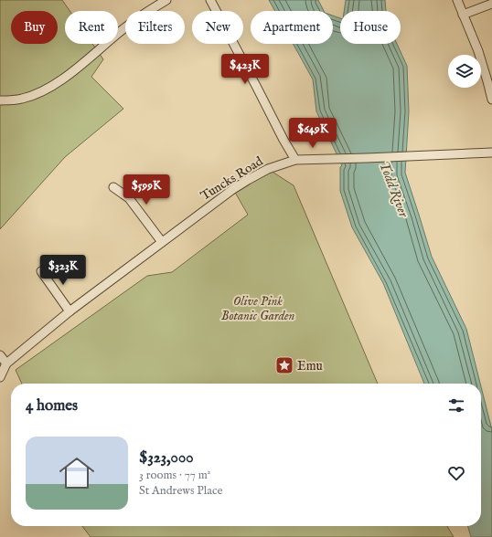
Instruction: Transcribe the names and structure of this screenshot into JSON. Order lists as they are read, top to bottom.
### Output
{
  "streets": {
    "street": ["Tuncks Road"]
  },
  "water": ["Todd River"],
  "parks": ["Olive Pink Botanic Garden"],
  "places": {
    "place": ["Emu"]
  },
  "page": {
    "chip": [
      "Buy",
      "Rent",
      "Filters",
      "New",
      "Apartment",
      "House"
    ],
    "price": [
      "$423K",
      "$649K",
      "$599K",
      "$323K"
    ],
    "heading": "4 homes",
    "list": [
      {
        "name": "$323,000",
        "note": "3 rooms · 77 m² · St Andrews Place"
      }
    ]
  }
}
